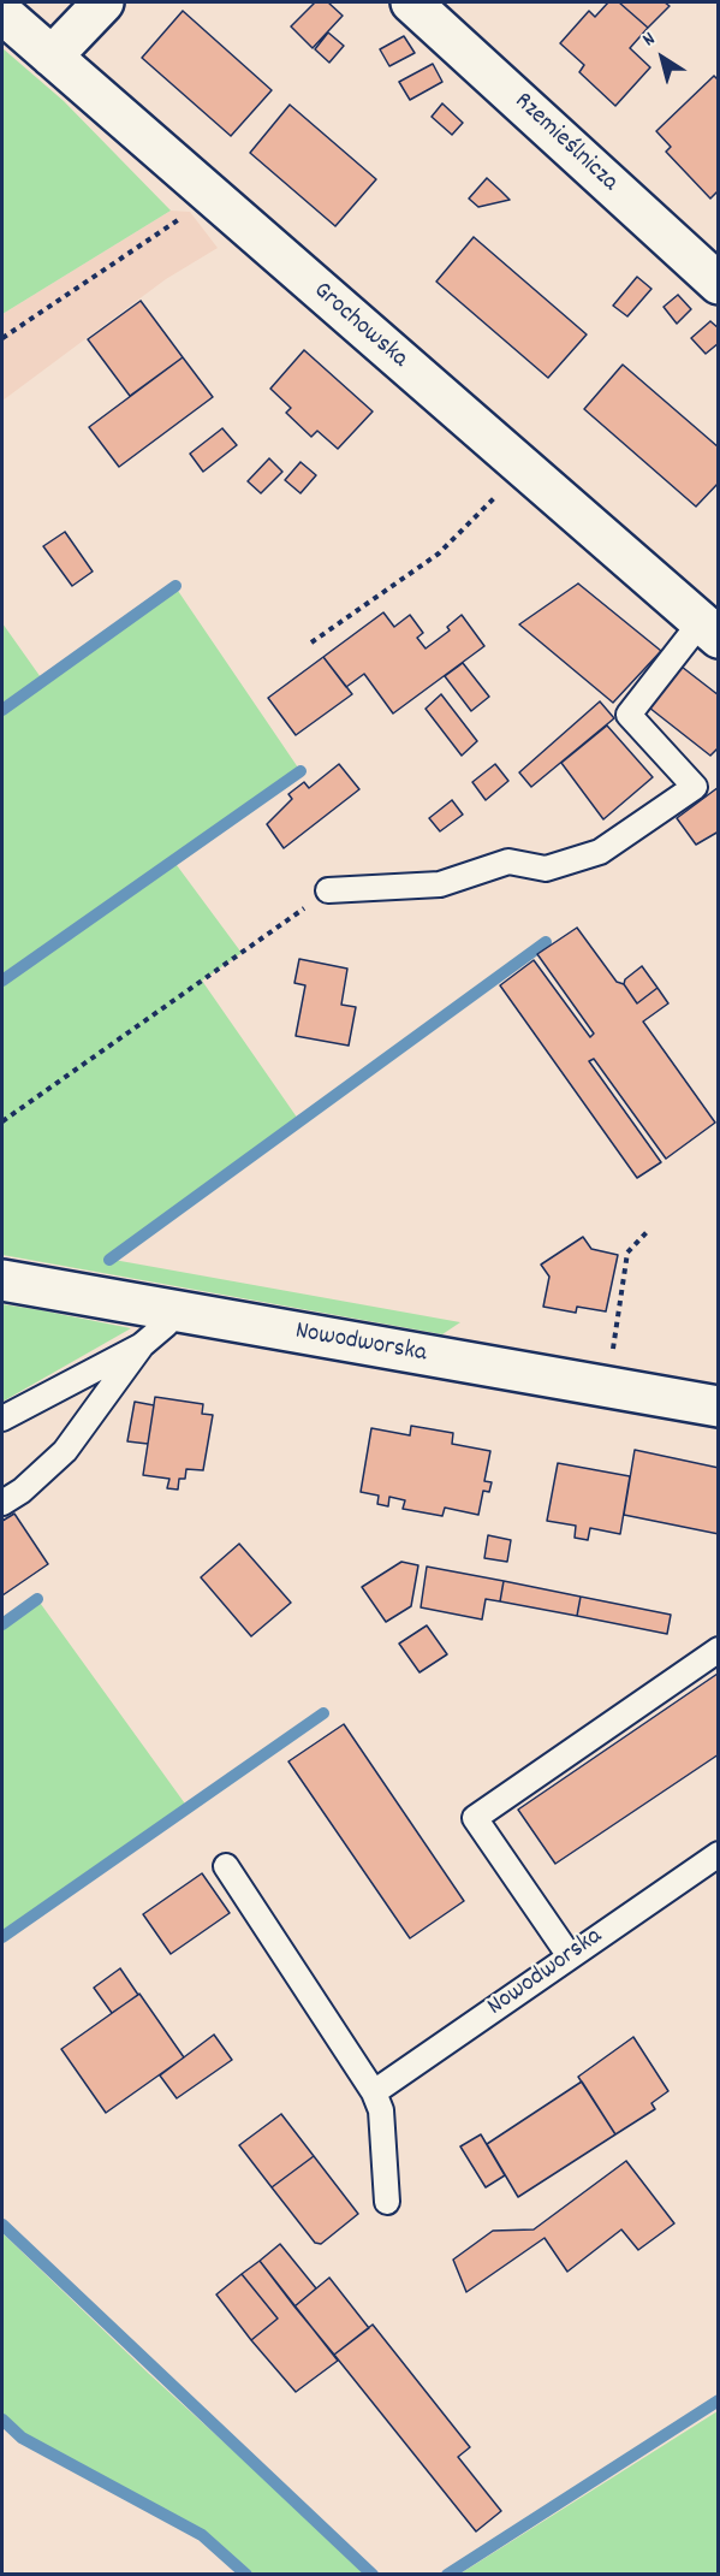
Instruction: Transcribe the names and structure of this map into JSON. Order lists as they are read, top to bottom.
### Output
{
  "streets": {
    "street": ["Rzemieślnicza", "Grochowska", "Nowodworska"]
  },
  "north": "top left"
}
